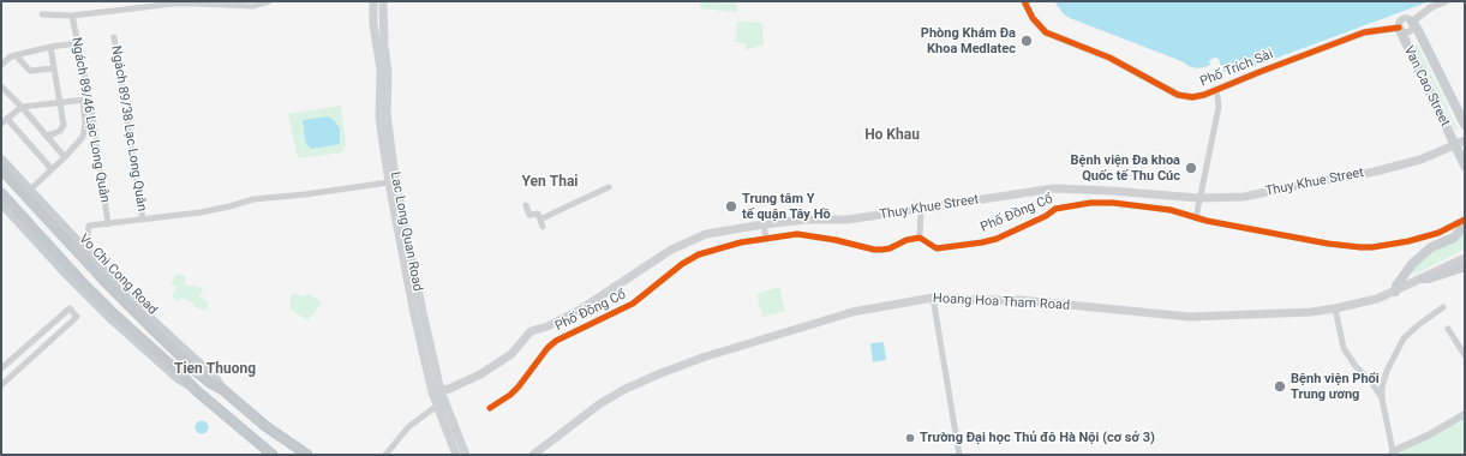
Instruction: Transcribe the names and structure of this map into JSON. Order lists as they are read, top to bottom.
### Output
{
  "streets": {
    "highway": ["Vo Chi Cong Road"],
    "main road": [
      "Van Cao Street",
      "Thuy Khue Street",
      "Lac Long Quan Road",
      "Hoang Hoa Tham Road"
    ],
    "street": [
      "Phố Trích Sài",
      "Ngách 89/46 Lạc Long Quân",
      "Ngách 89/38 Lạc Long Quân",
      "Phố Đồng Cổ"
    ]
  },
  "crossings": [
    ["Phố Trích Sài", "Van Cao Street"],
    ["Van Cao Street", "Thuy Khue Street"],
    ["Thuy Khue Street", "Lac Long Quan Road"]
  ],
  "districts": ["Ho Khau", "Yen Thai", "Tien Thuong"],
  "places": [
    "Phòng Khám Đa Khoa Medlatec",
    "Bệnh viện Đa khoa Quốc tế Thu Cúc",
    "Trung tâm Y tế quận Tây Hồ",
    "Bệnh viện Phổi Trung ương",
    "Trường Đại học Thủ đô Hà Nội (cơ sở 3)"
  ]
}
